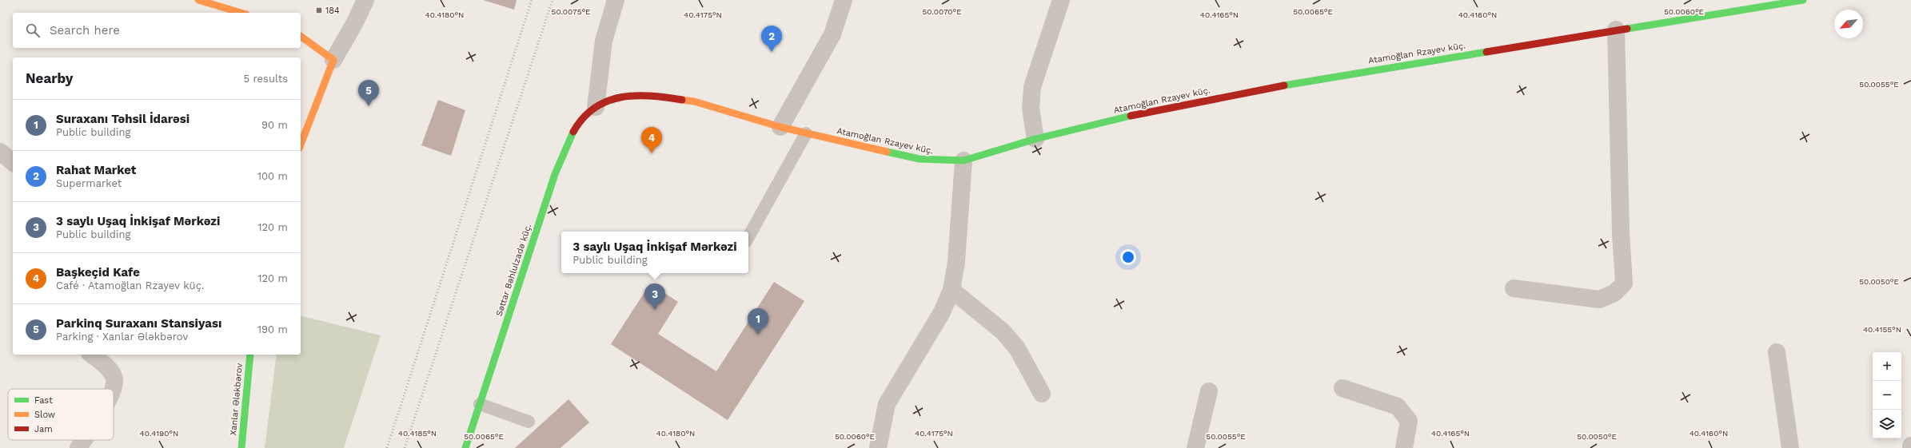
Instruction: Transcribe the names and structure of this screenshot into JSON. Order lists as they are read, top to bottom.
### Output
{
  "streets": {
    "main road": ["Atamoğlan Rzayev küç.", "Səttar Bəhlulzadə küç.", "Xanlar Ələkbərov"]
  },
  "crossings": [
    ["Atamoğlan Rzayev küç.", "Səttar Bəhlulzadə küç."]
  ],
  "places": {
    "transit": ["184"]
  },
  "legend": ["Fast", "Slow", "Jam"],
  "north": "bottom left",
  "page": {
    "search": "Search here",
    "pins": [
      "2",
      "5",
      "4",
      "3",
      "1"
    ],
    "heading": ["Nearby", "5 results"],
    "list": [
      {
        "mark": "1",
        "name": "Suraxanı Təhsil İdarəsi",
        "note": "Public building",
        "value": "90 m"
      },
      {
        "mark": "2",
        "name": "Rahat Market",
        "note": "Supermarket",
        "value": "100 m"
      },
      {
        "mark": "3",
        "name": "3 saylı Uşaq İnkişaf Mərkəzi",
        "note": "Public building",
        "value": "120 m"
      },
      {
        "mark": "4",
        "name": "Başkeçid Kafe",
        "note": "Café · Atamoğlan Rzayev küç.",
        "value": "120 m"
      },
      {
        "mark": "5",
        "name": "Parkinq Suraxanı Stansiyası",
        "note": "Parking · Xanlar Ələkbərov",
        "value": "190 m"
      }
    ],
    "popup": ["3 saylı Uşaq İnkişaf Mərkəzi", "Public building"],
    "map_buttons": ["+", "−"]
  },
  "coordinates": [
    "50.0075°E",
    "50.0070°E",
    "50.0065°E",
    "50.0060°E",
    "40.4175°N",
    "40.4165°N",
    "40.4180°N",
    "40.4160°N",
    "50.0055°E",
    "50.0050°E",
    "40.4155°N",
    "40.4190°N",
    "40.4185°N"
  ]
}
